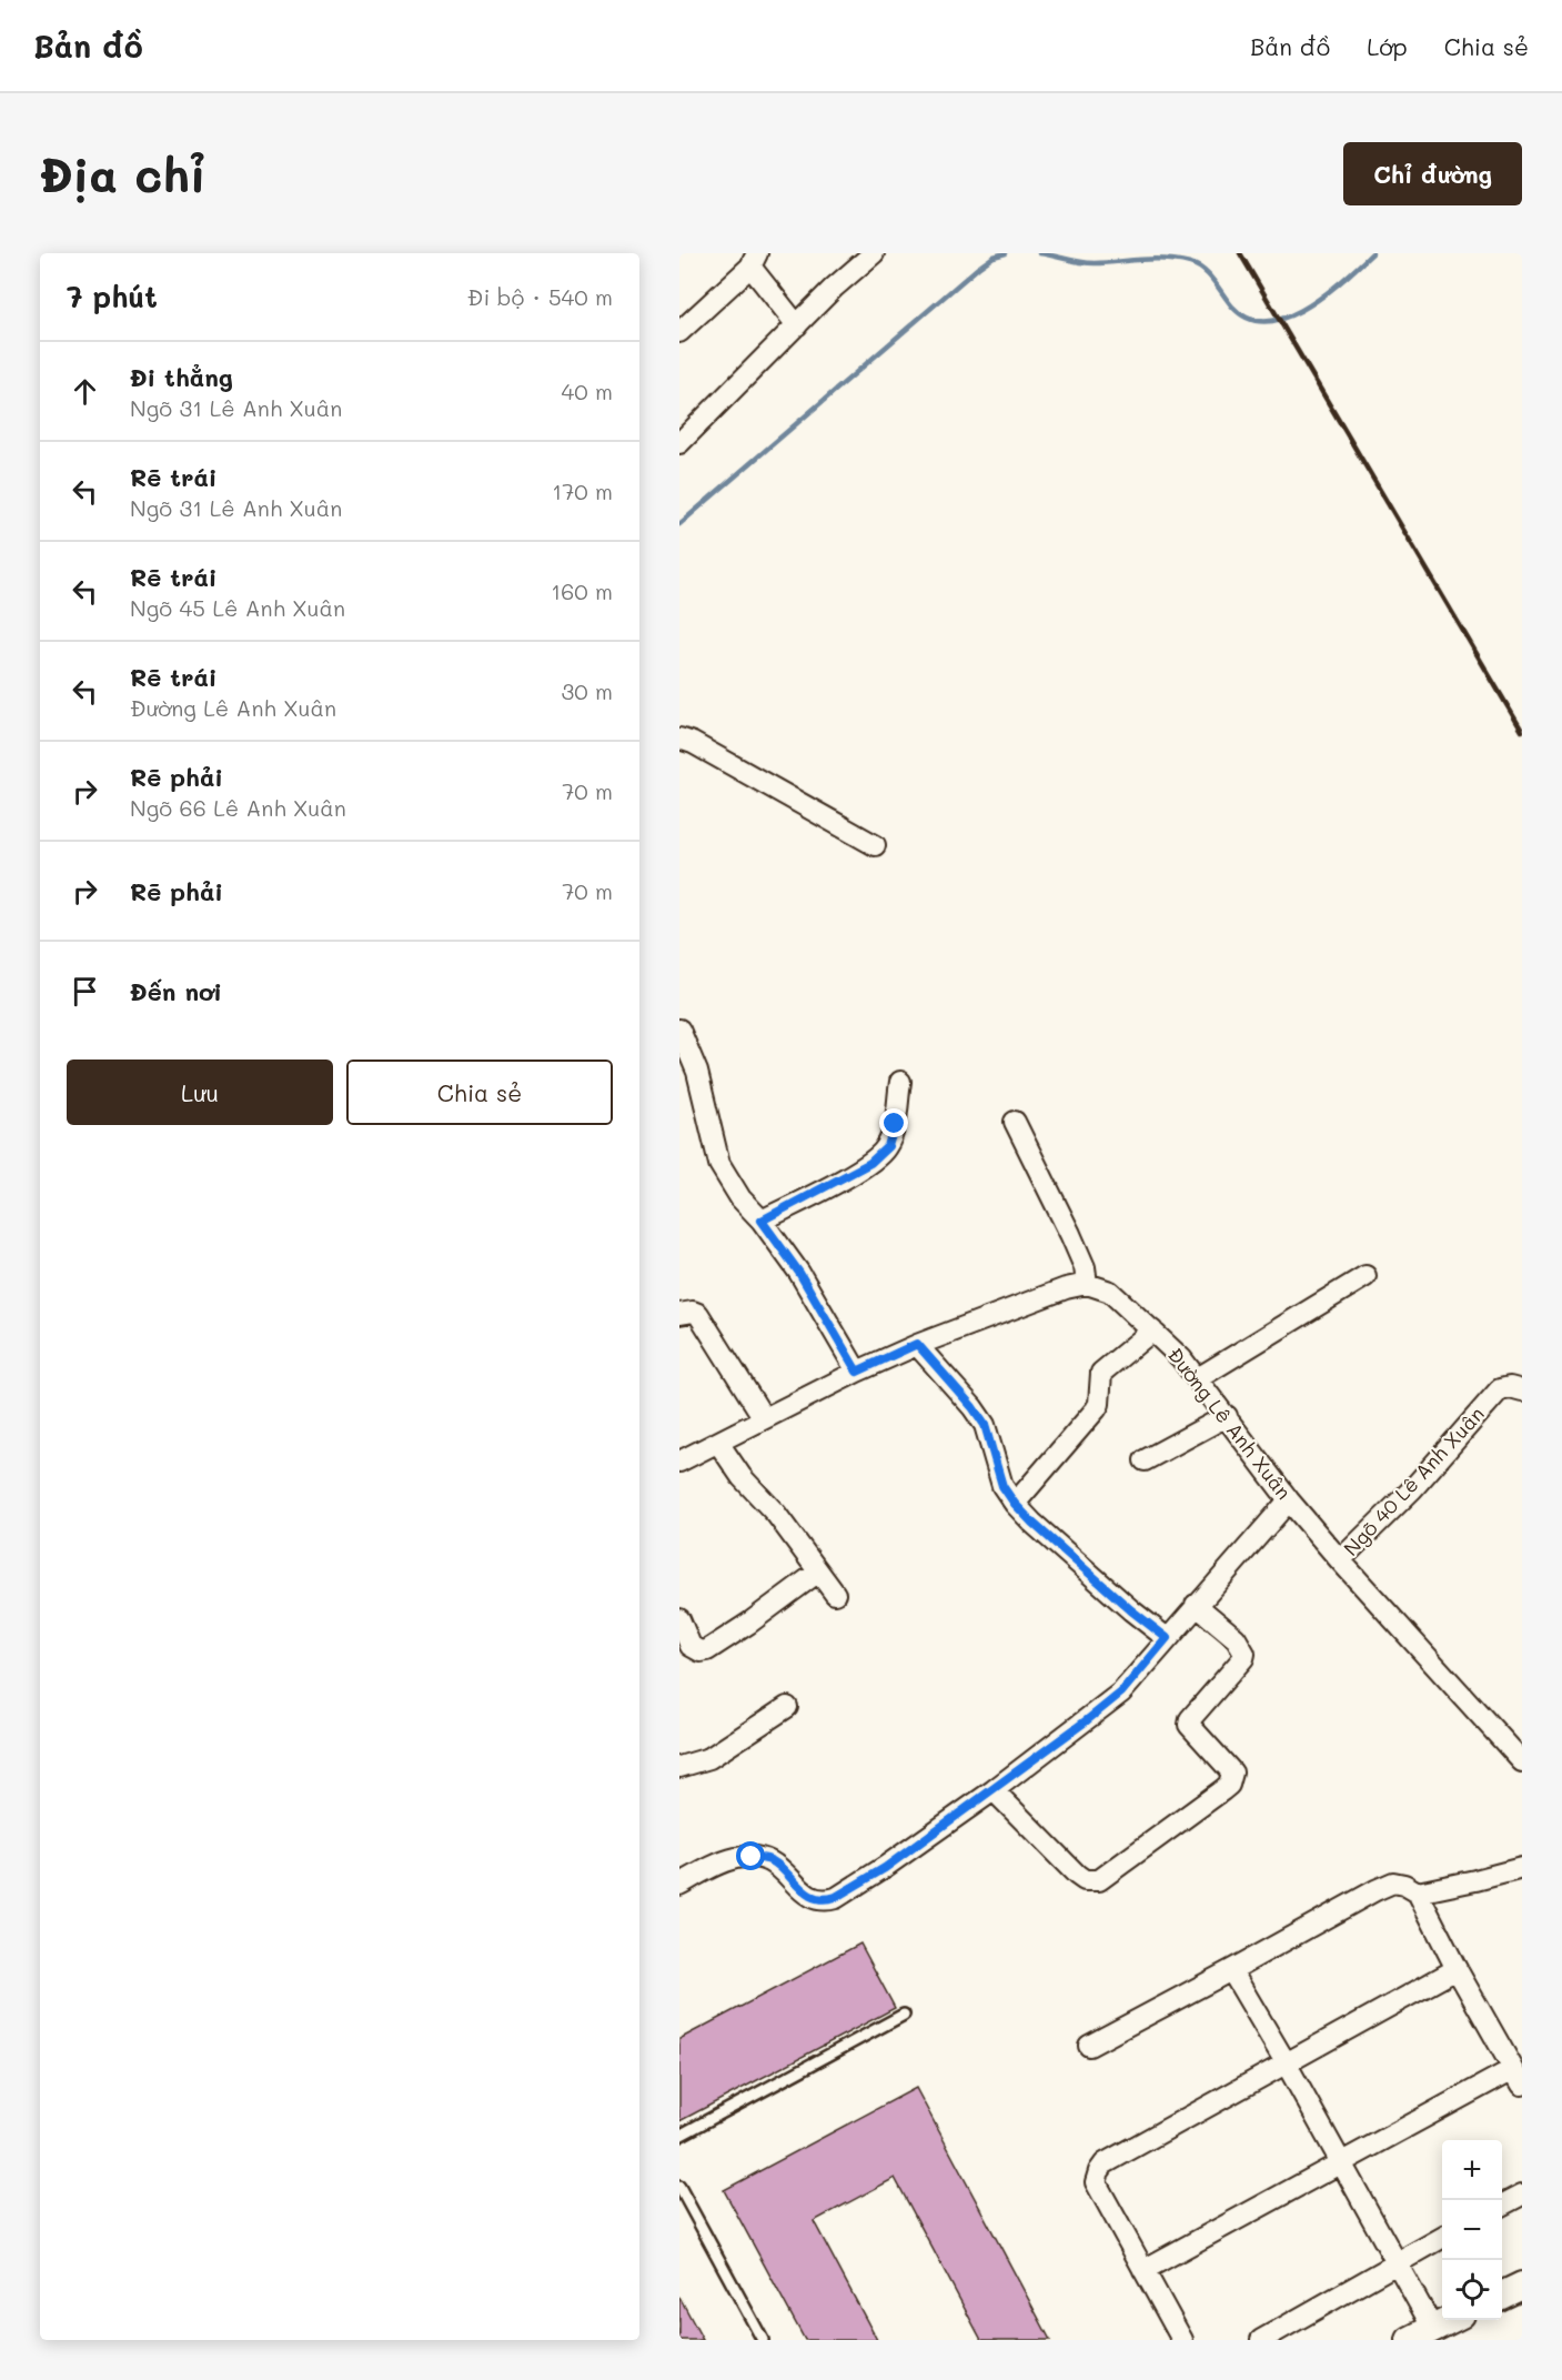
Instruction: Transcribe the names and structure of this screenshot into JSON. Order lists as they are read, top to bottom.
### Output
{
  "streets": {
    "street": ["Đường Lê Anh Xuân", "Ngõ 40 Lê Anh Xuân"]
  },
  "crossings": [
    ["Đường Lê Anh Xuân", "Ngõ 40 Lê Anh Xuân"]
  ],
  "page": {
    "header": "Bản đồ",
    "nav": ["Bản đồ", "Lớp", "Chia sẻ"],
    "buttons": [
      "Chỉ đường",
      ["Lưu", "Chia sẻ"]
    ],
    "title": "Địa chỉ",
    "heading": ["7 phút", "Đi bộ · 540 m"],
    "list": [
      ["Đi thẳng", "Ngõ 31 Lê Anh Xuân", "40 m"],
      ["Rẽ trái", "Ngõ 31 Lê Anh Xuân", "170 m"],
      ["Rẽ trái", "Ngõ 45 Lê Anh Xuân", "160 m"],
      ["Rẽ trái", "Đường Lê Anh Xuân", "30 m"],
      ["Rẽ phải", "Ngõ 66 Lê Anh Xuân", "70 m"],
      ["Rẽ phải", "70 m"],
      "Đến nơi"
    ],
    "map_buttons": ["+", "−"]
  }
}
